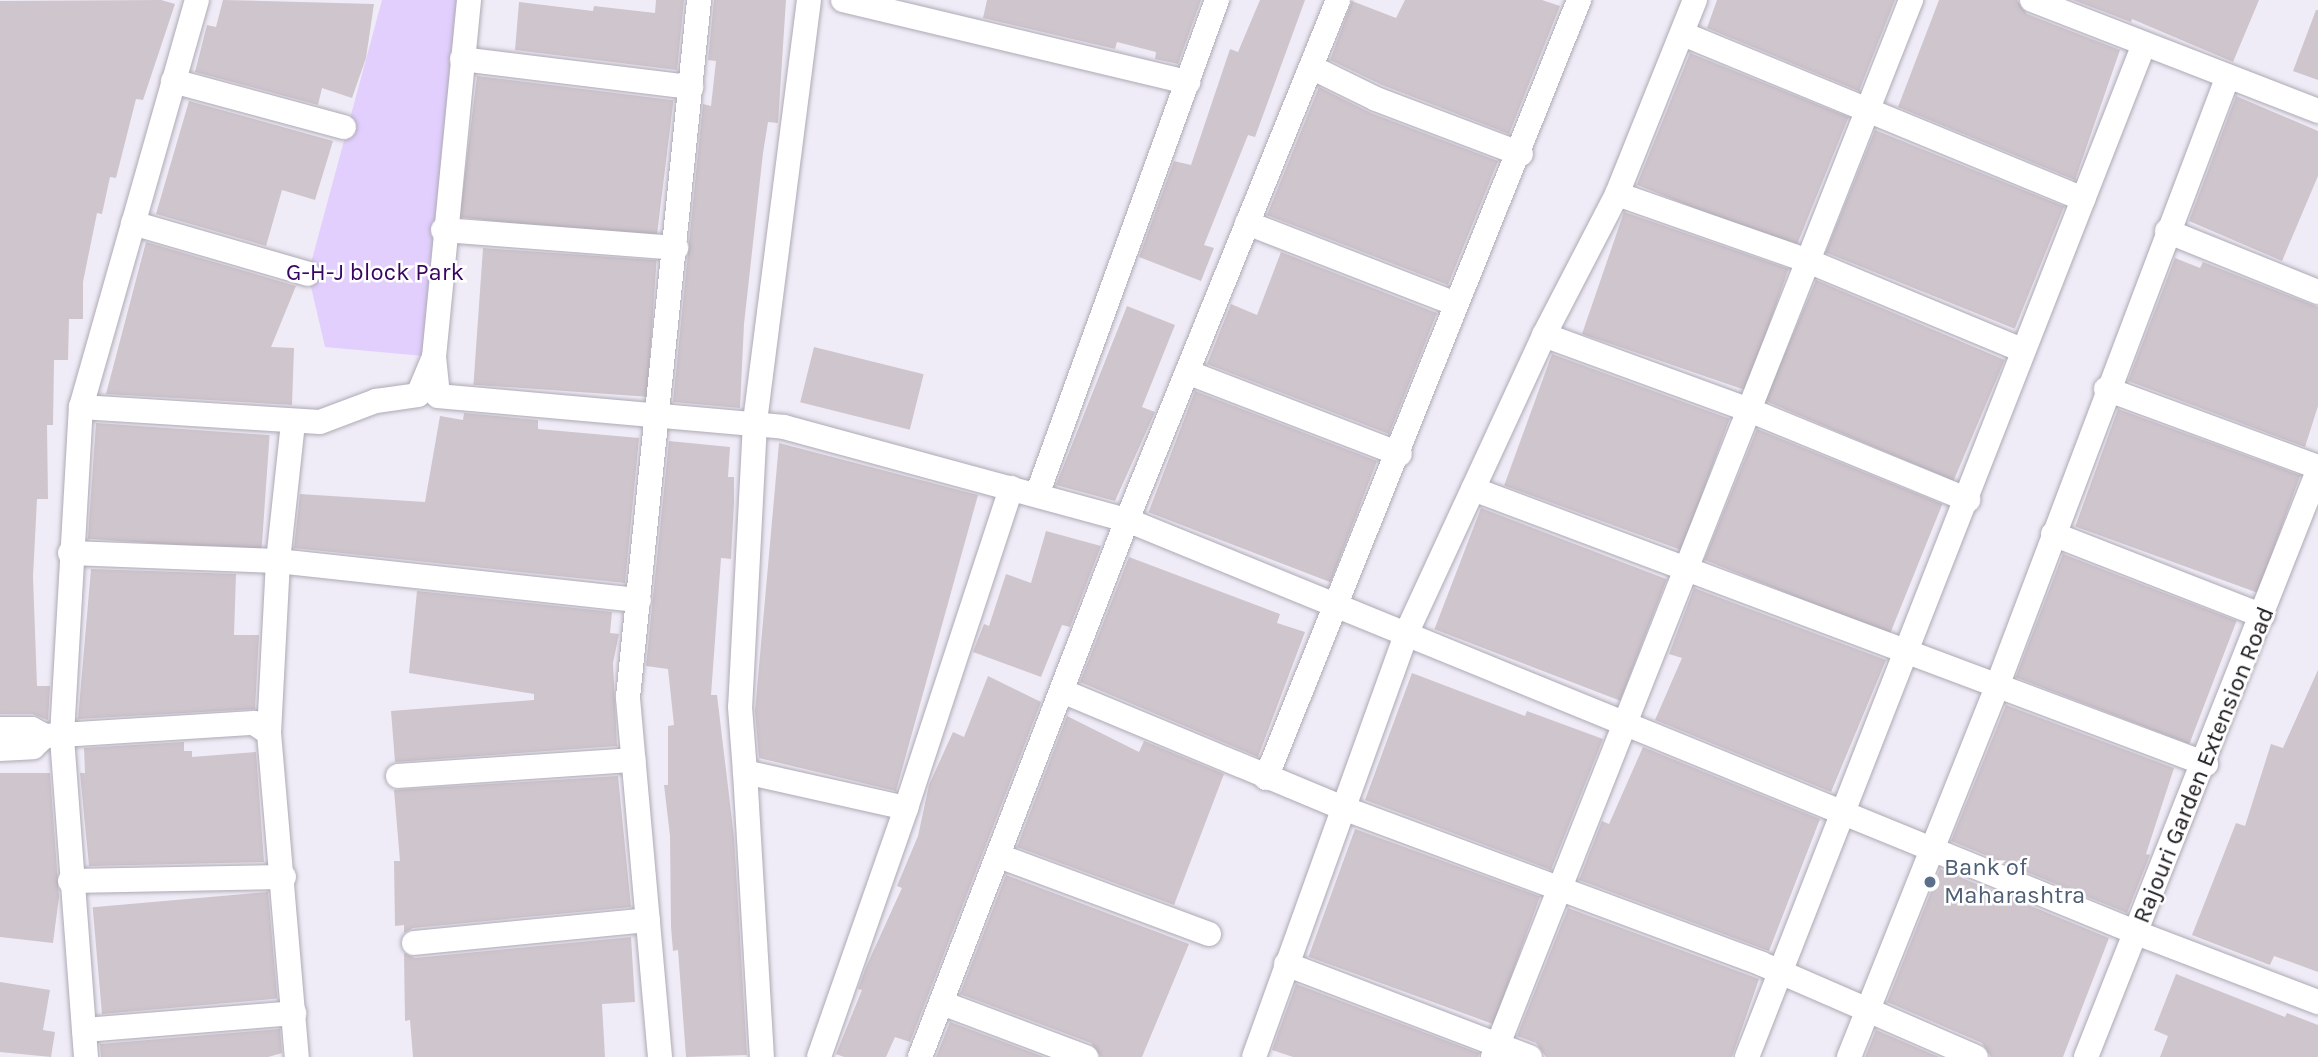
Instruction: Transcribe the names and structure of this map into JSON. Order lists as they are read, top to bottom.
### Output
{
  "streets": {
    "street": ["Rajouri Garden Extension Road"]
  },
  "parks": ["G-H-J block Park"],
  "places": ["Bank of Maharashtra"]
}
